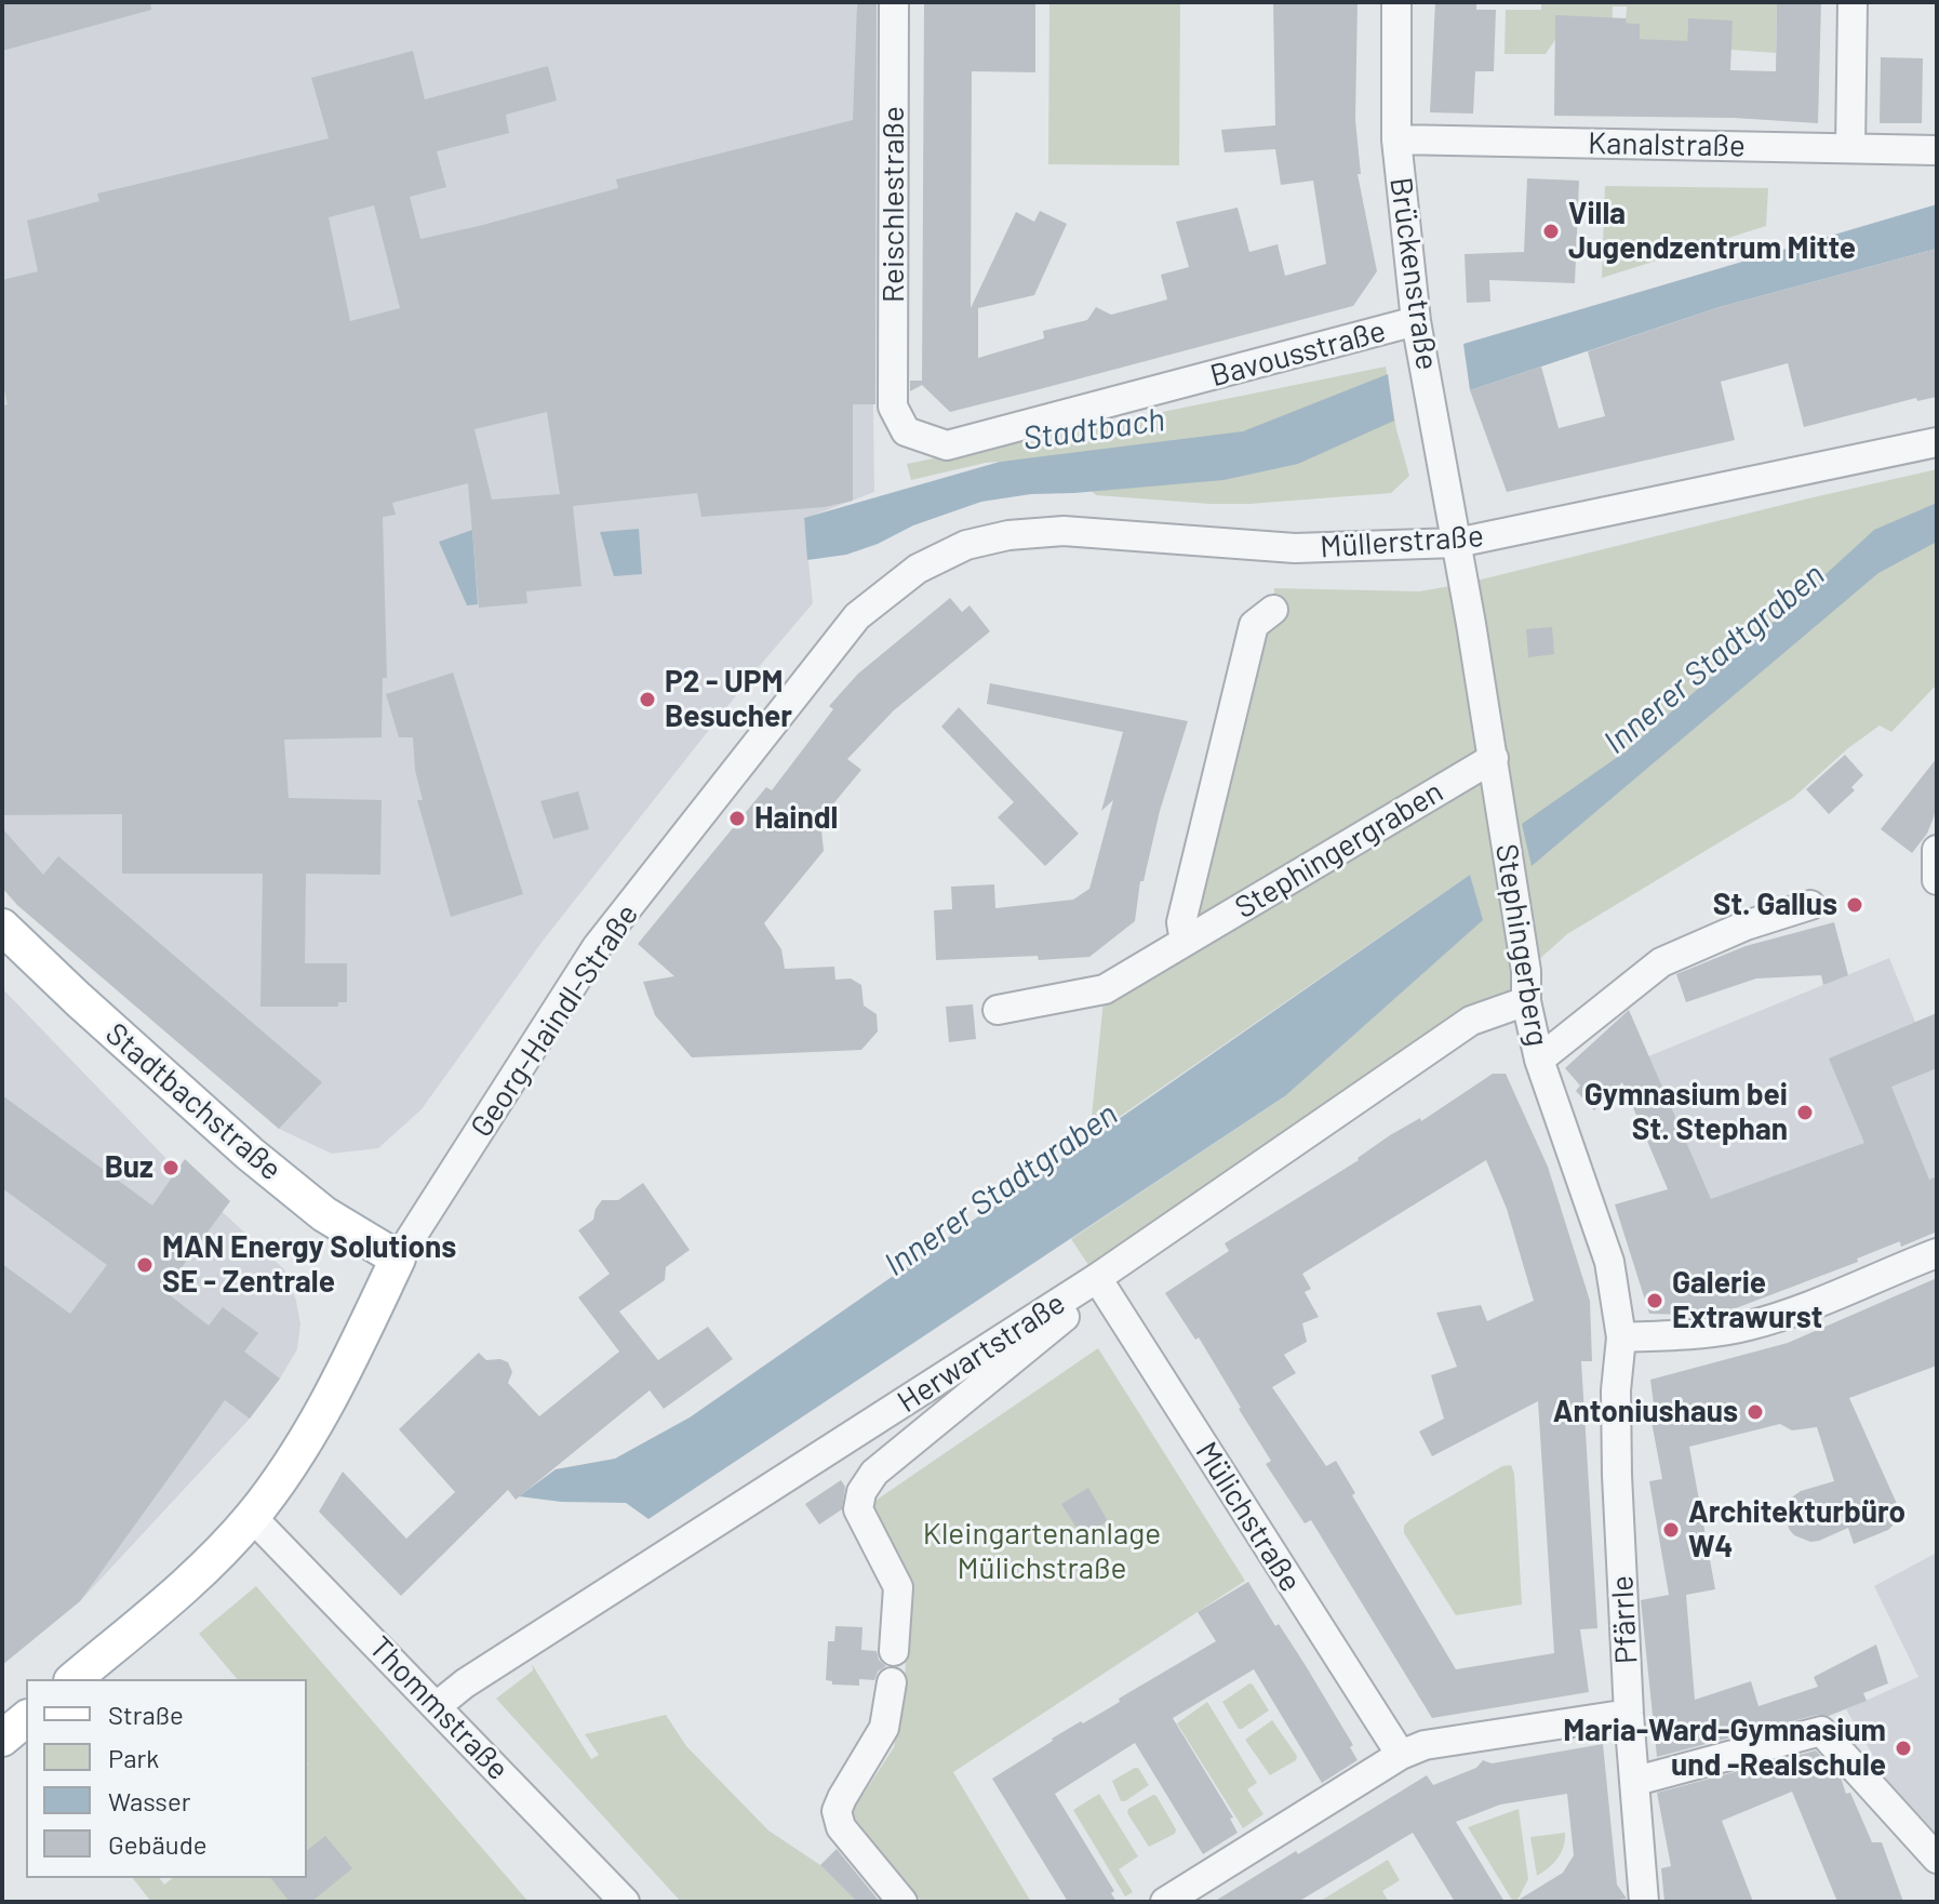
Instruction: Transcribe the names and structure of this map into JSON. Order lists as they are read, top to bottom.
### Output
{
  "streets": {
    "main road": ["Georg-Haindl-Straße", "Stadtbachstraße"],
    "street": [
      "Kanalstraße",
      "Reischlestraße",
      "Brückenstraße",
      "Bavousstraße",
      "Müllerstraße",
      "Stephingergraben",
      "Stephingerberg",
      "Herwartstraße",
      "Mülichstraße",
      "Pfärrle",
      "Thommstraße"
    ]
  },
  "crossings": [
    ["Kanalstraße", "Brückenstraße"],
    ["Reischlestraße", "Bavousstraße"],
    ["Brückenstraße", "Bavousstraße"],
    ["Brückenstraße", "Müllerstraße"],
    ["Brückenstraße", "Stephingerberg"],
    ["Müllerstraße", "Stephingerberg"],
    ["Müllerstraße", "Georg-Haindl-Straße"],
    ["Stephingergraben", "Stephingerberg"],
    ["Stephingerberg", "Herwartstraße"],
    ["Stephingerberg", "Pfärrle"],
    ["Georg-Haindl-Straße", "Stadtbachstraße"],
    ["Georg-Haindl-Straße", "Thommstraße"],
    ["Herwartstraße", "Mülichstraße"],
    ["Herwartstraße", "Thommstraße"]
  ],
  "water": ["Stadtbach", "Innerer Stadtgraben"],
  "parks": ["Kleingartenanlage Mülichstraße"],
  "places": [
    "Villa Jugendzentrum Mitte",
    "P2 - UPM Besucher",
    "Haindl",
    "St. Gallus",
    "Gymnasium bei St. Stephan",
    "Buz",
    "MAN Energy Solutions SE - Zentrale",
    "Galerie Extrawurst",
    "Antoniushaus",
    "Architekturbüro W4",
    "Maria-Ward-Gymnasium und -Realschule"
  ],
  "legend": [
    "Straße",
    "Park",
    "Wasser",
    "Gebäude"
  ]
}
